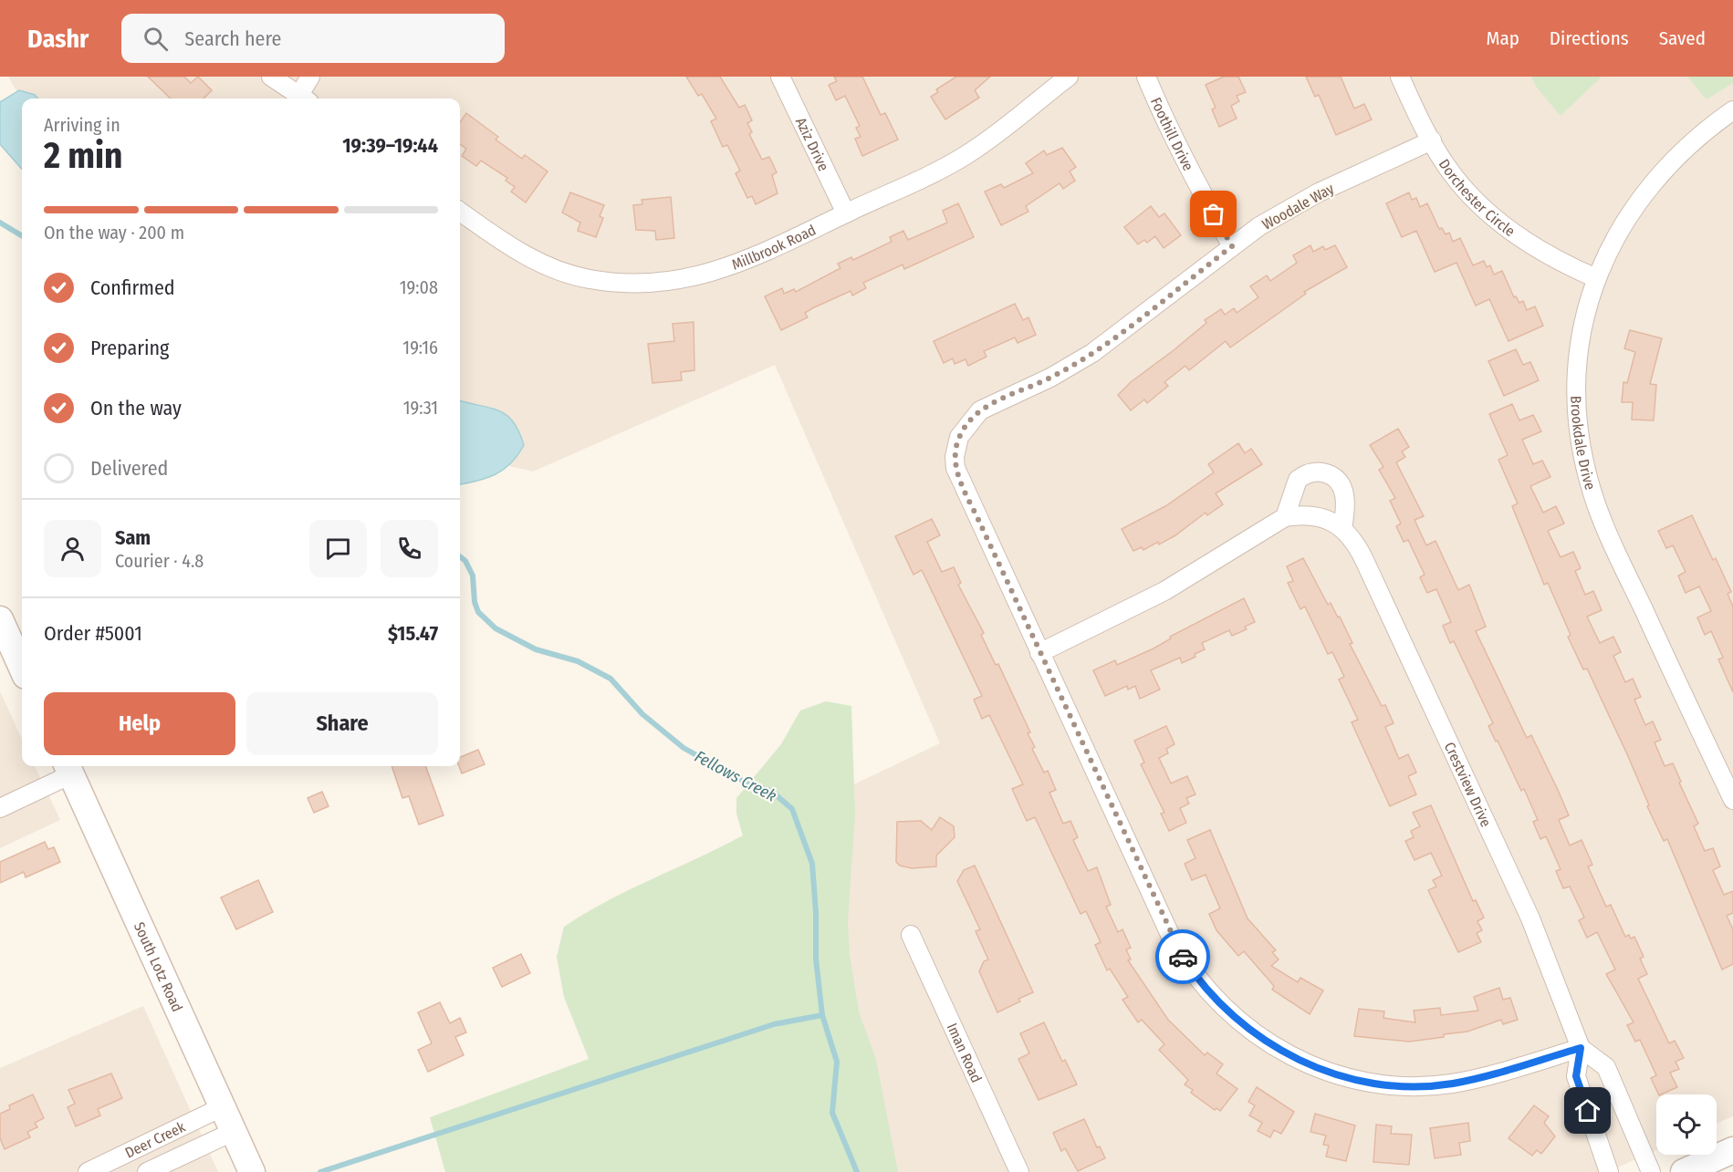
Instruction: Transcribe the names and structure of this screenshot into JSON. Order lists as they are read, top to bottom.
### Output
{
  "streets": {
    "street": [
      "Foothill Drive",
      "Aziz Drive",
      "Dorchester Circle",
      "Woodale Way",
      "Millbrook Road",
      "Brookdale Drive",
      "Crestview Drive",
      "South Lotz Road",
      "Iman Road",
      "Deer Creek"
    ]
  },
  "crossings": [
    ["Foothill Drive", "Woodale Way"],
    ["Aziz Drive", "Millbrook Road"],
    ["Dorchester Circle", "Woodale Way"],
    ["Dorchester Circle", "Brookdale Drive"],
    ["Woodale Way", "Crestview Drive"],
    ["South Lotz Road", "Deer Creek"]
  ],
  "water": ["Fellows Creek"],
  "page": {
    "header": "Dashr",
    "search": "Search here",
    "nav": ["Map", "Directions", "Saved"],
    "heading": ["2 min", "Arriving in", "19:39–19:44"],
    "panel": [
      "Sam",
      "Courier · 4.8",
      "Order #5001",
      "$15.47"
    ],
    "bar": "On the way · 200 m",
    "list": [
      ["Confirmed", "19:08"],
      ["Preparing", "19:16"],
      ["On the way", "19:31"],
      "Delivered"
    ],
    "buttons": ["Help", "Share"]
  }
}
